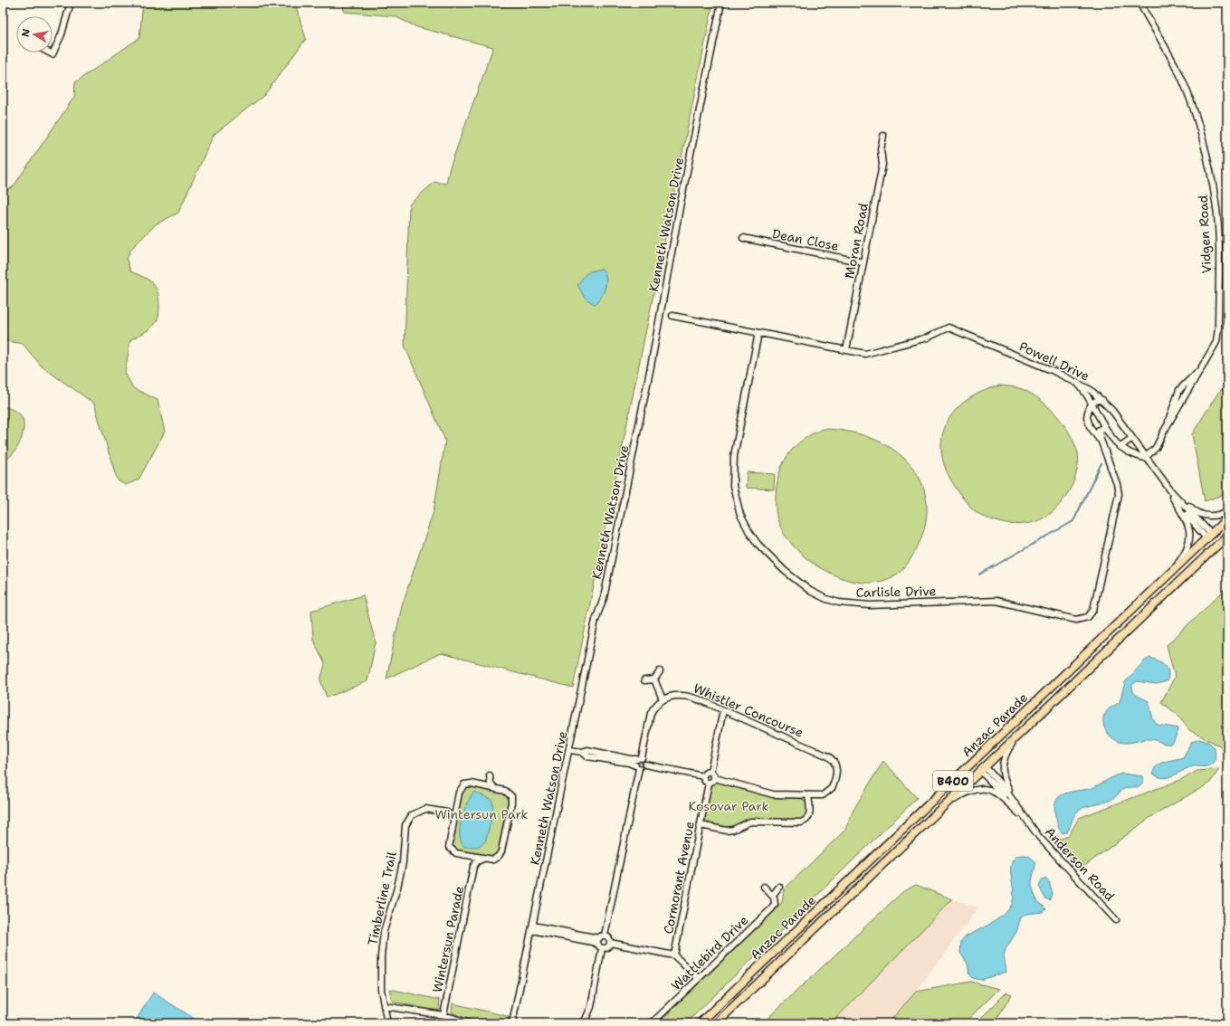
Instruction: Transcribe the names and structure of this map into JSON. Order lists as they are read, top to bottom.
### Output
{
  "streets": {
    "main road": ["Anzac Parade", "B400"],
    "street": [
      "Kenneth Watson Drive",
      "Vidgen Road",
      "Dean Close",
      "Moran Road",
      "Powell Drive",
      "Carlisle Drive",
      "Whistler Concourse",
      "Anderson Road",
      "Cormorant Avenue",
      "Timberline Trail",
      "Wintersun Parade",
      "Wattlebird Drive"
    ]
  },
  "crossings": [
    ["Vidgen Road", "Powell Drive"],
    ["Dean Close", "Moran Road"],
    ["Moran Road", "Powell Drive"],
    ["Powell Drive", "Anzac Parade"],
    ["Anzac Parade", "Anderson Road"]
  ],
  "parks": ["Kosovar Park", "Wintersun Park"],
  "north": "left"
}
